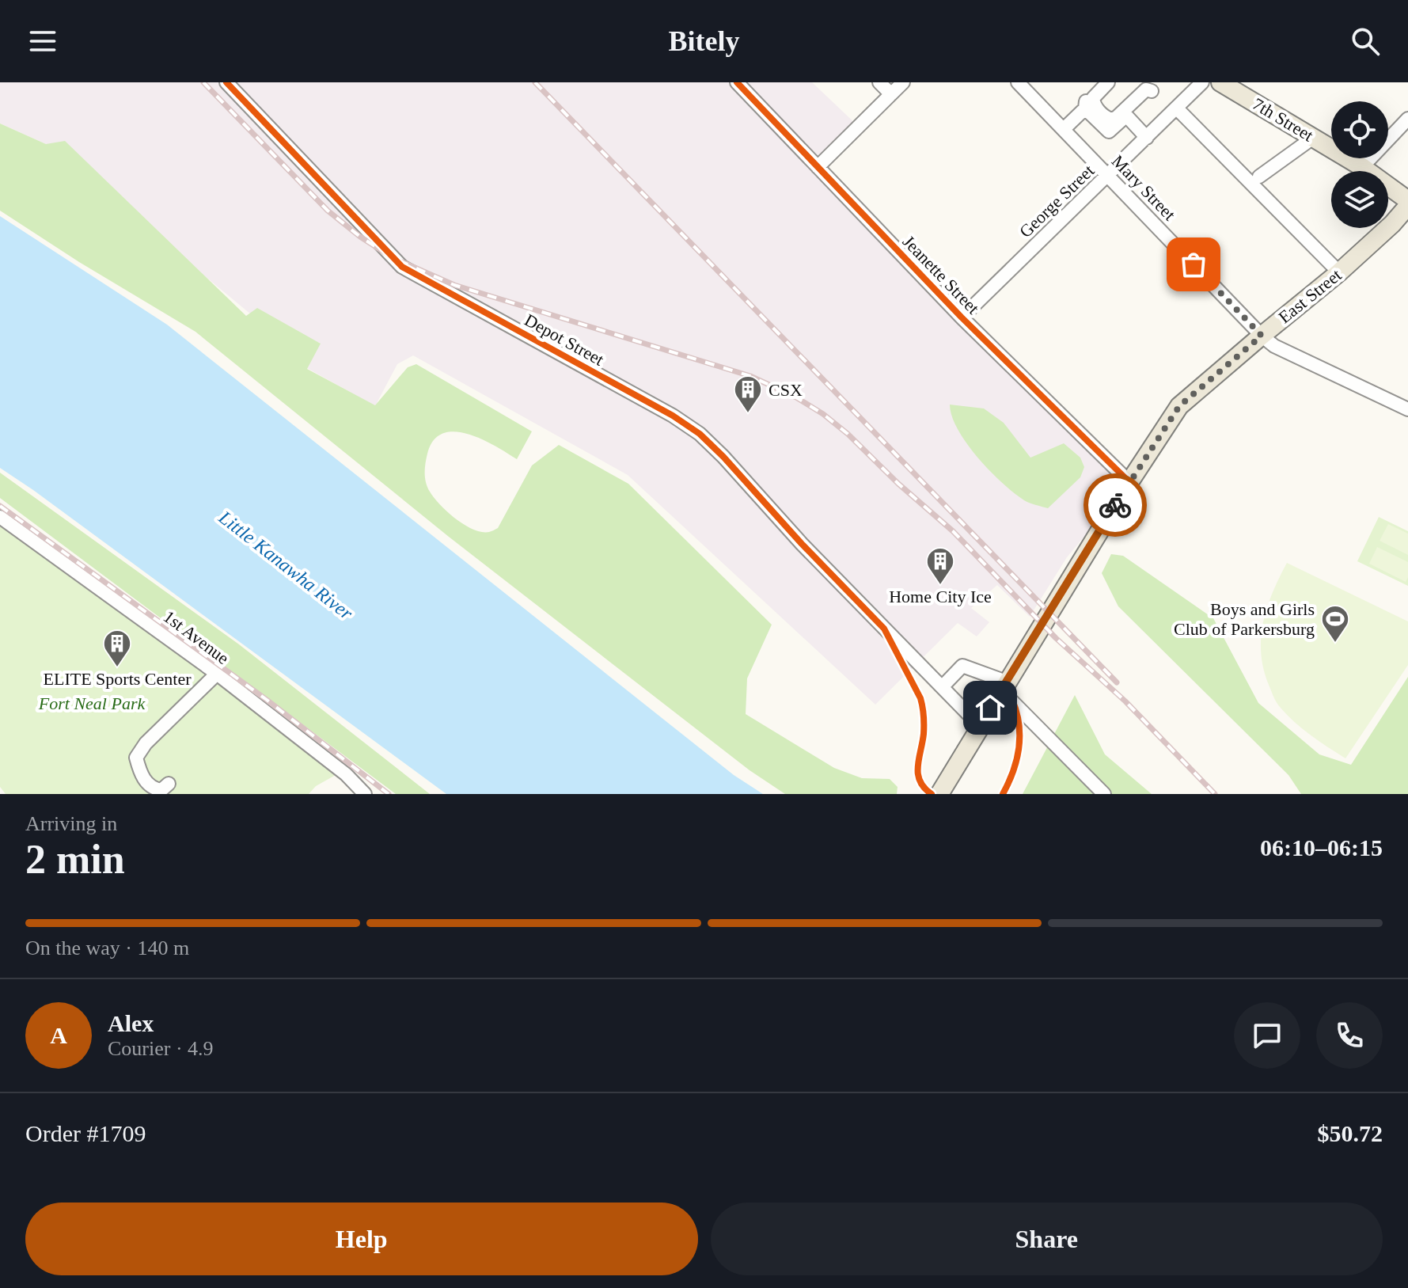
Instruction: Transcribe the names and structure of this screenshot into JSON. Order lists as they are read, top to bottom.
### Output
{
  "streets": {
    "main road": ["7th Street", "East Street"],
    "street": [
      "Mary Street",
      "George Street",
      "Jeanette Street",
      "Depot Street",
      "1st Avenue"
    ]
  },
  "crossings": [
    ["Mary Street", "George Street"],
    ["Mary Street", "East Street"],
    ["George Street", "Jeanette Street"],
    ["Jeanette Street", "East Street"],
    ["East Street", "Depot Street"]
  ],
  "water": ["Little Kanawha River"],
  "parks": ["Fort Neal Park"],
  "places": {
    "building": ["CSX", "Home City Ice", "ELITE Sports Center"],
    "sports": ["Boys and Girls Club of Parkersburg"]
  },
  "page": {
    "header": "Bitely",
    "heading": ["2 min", "Arriving in", "06:10–06:15"],
    "panel": [
      "Alex",
      "Courier · 4.9",
      "Order #1709",
      "$50.72"
    ],
    "bar": "On the way · 140 m",
    "round": "A",
    "buttons": ["Help", "Share"]
  }
}
